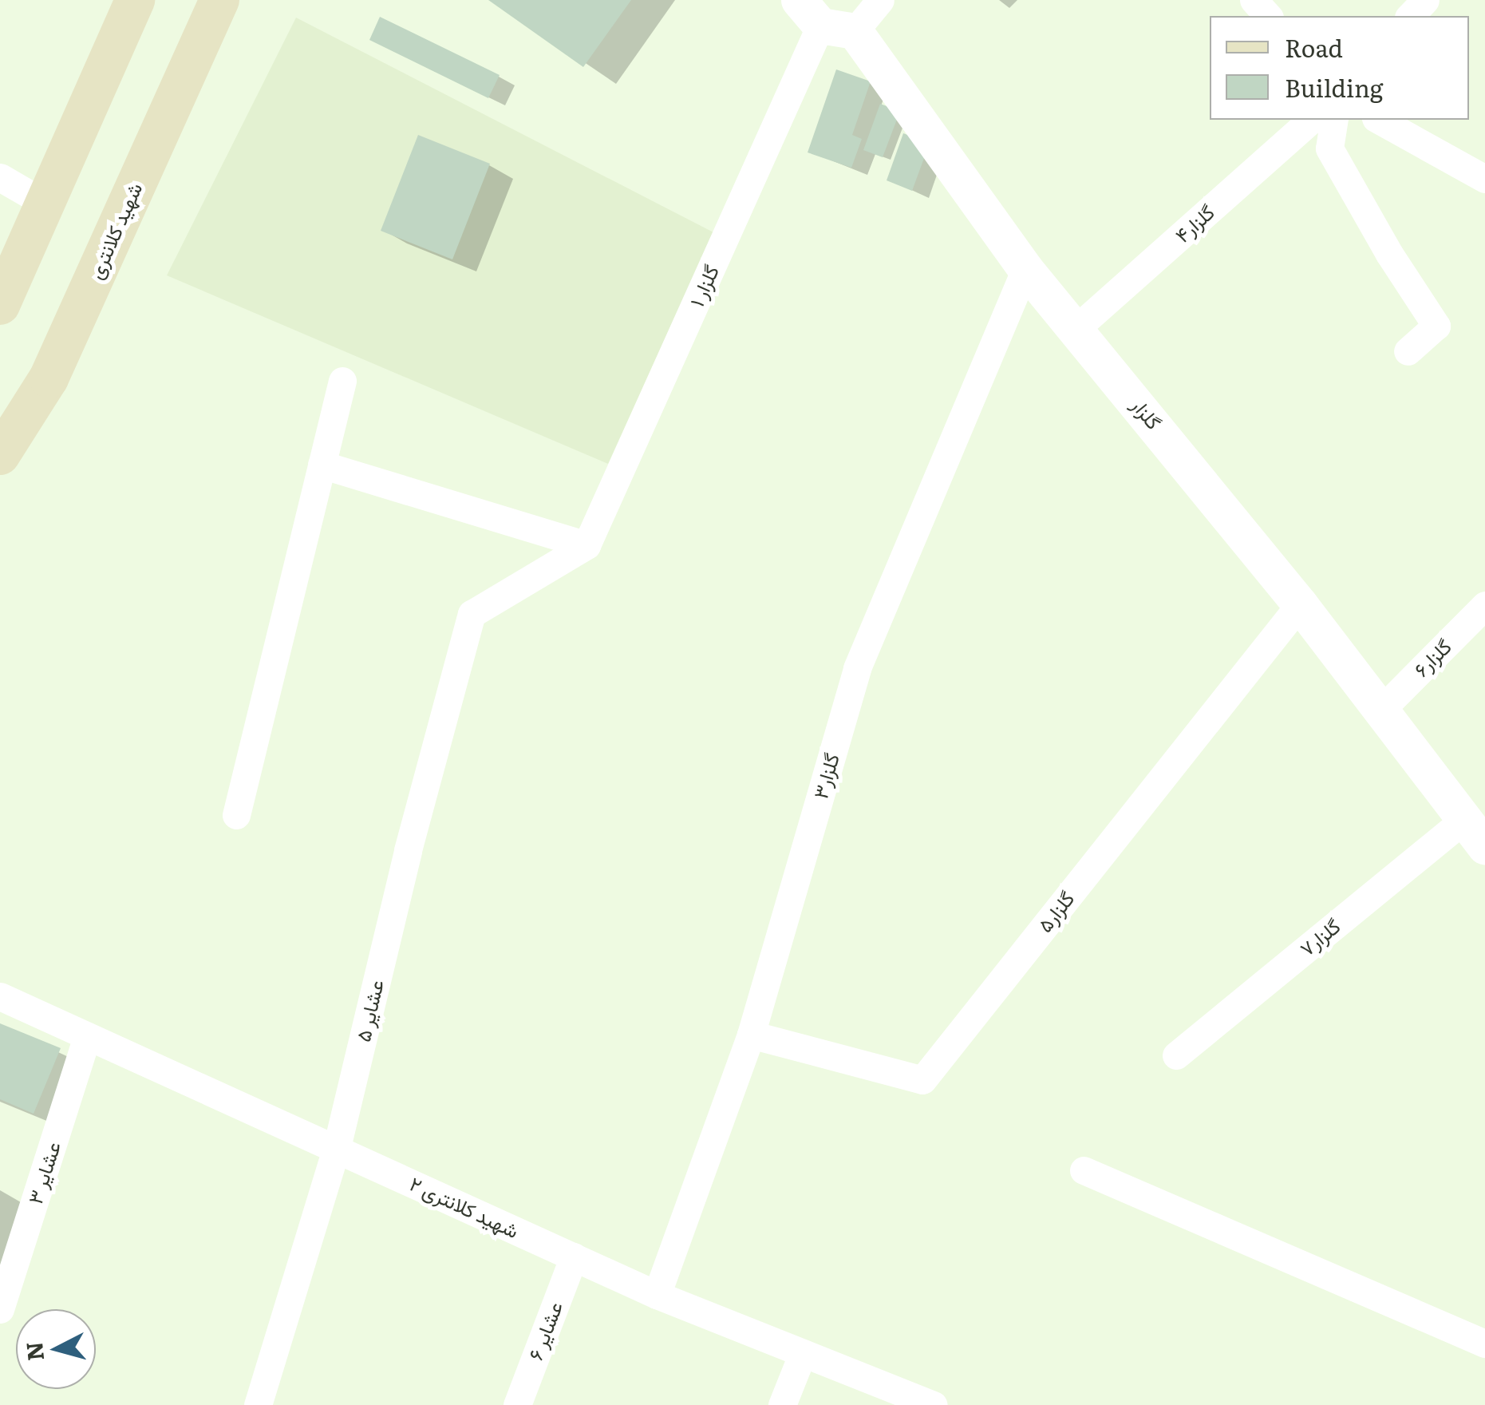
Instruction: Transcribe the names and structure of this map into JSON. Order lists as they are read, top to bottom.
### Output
{
  "streets": {
    "main road": ["شهید کلانتری"],
    "street": [
      "گلزار۴",
      "گلزار ۱",
      "گلزار",
      "گلزار۶",
      "گلزار۳",
      "گلزار۵",
      "گلزار۷",
      "عشایر ۵",
      "عشایر ۳",
      "شهید کلانتری ۲",
      "عشایر ۶"
    ]
  },
  "crossings": [
    ["گلزار۴", "گلزار"],
    ["گلزار ۱", "گلزار"],
    ["گلزار ۱", "عشایر ۵"],
    ["گلزار", "گلزار۶"],
    ["گلزار", "گلزار۳"],
    ["گلزار", "گلزار۵"],
    ["گلزار", "گلزار۷"],
    ["گلزار۳", "گلزار۵"],
    ["گلزار۳", "شهید کلانتری ۲"],
    ["عشایر ۵", "شهید کلانتری ۲"],
    ["عشایر ۳", "شهید کلانتری ۲"],
    ["شهید کلانتری ۲", "عشایر ۶"]
  ],
  "legend": ["Road", "Building"],
  "north": "left"
}
